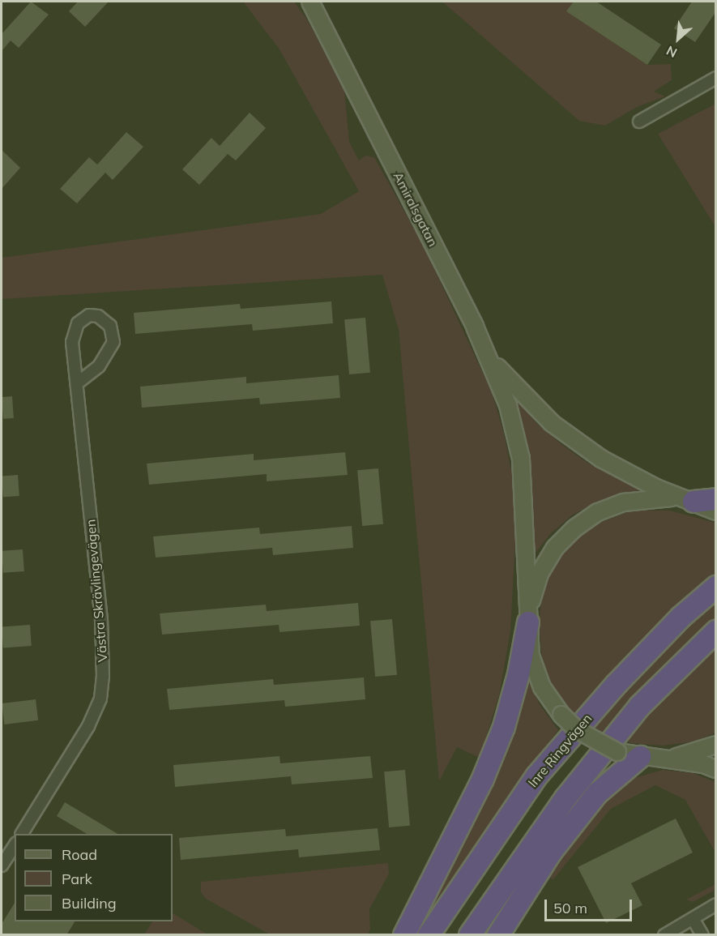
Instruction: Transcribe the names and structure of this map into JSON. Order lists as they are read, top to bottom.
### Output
{
  "streets": {
    "highway": ["Inre Ringvägen"],
    "main road": ["Amiralsgatan"],
    "street": ["Västra Skrävlingevägen"]
  },
  "legend": ["Road", "Park", "Building"],
  "scale_bar": "50 m",
  "north": "bottom left"
}
